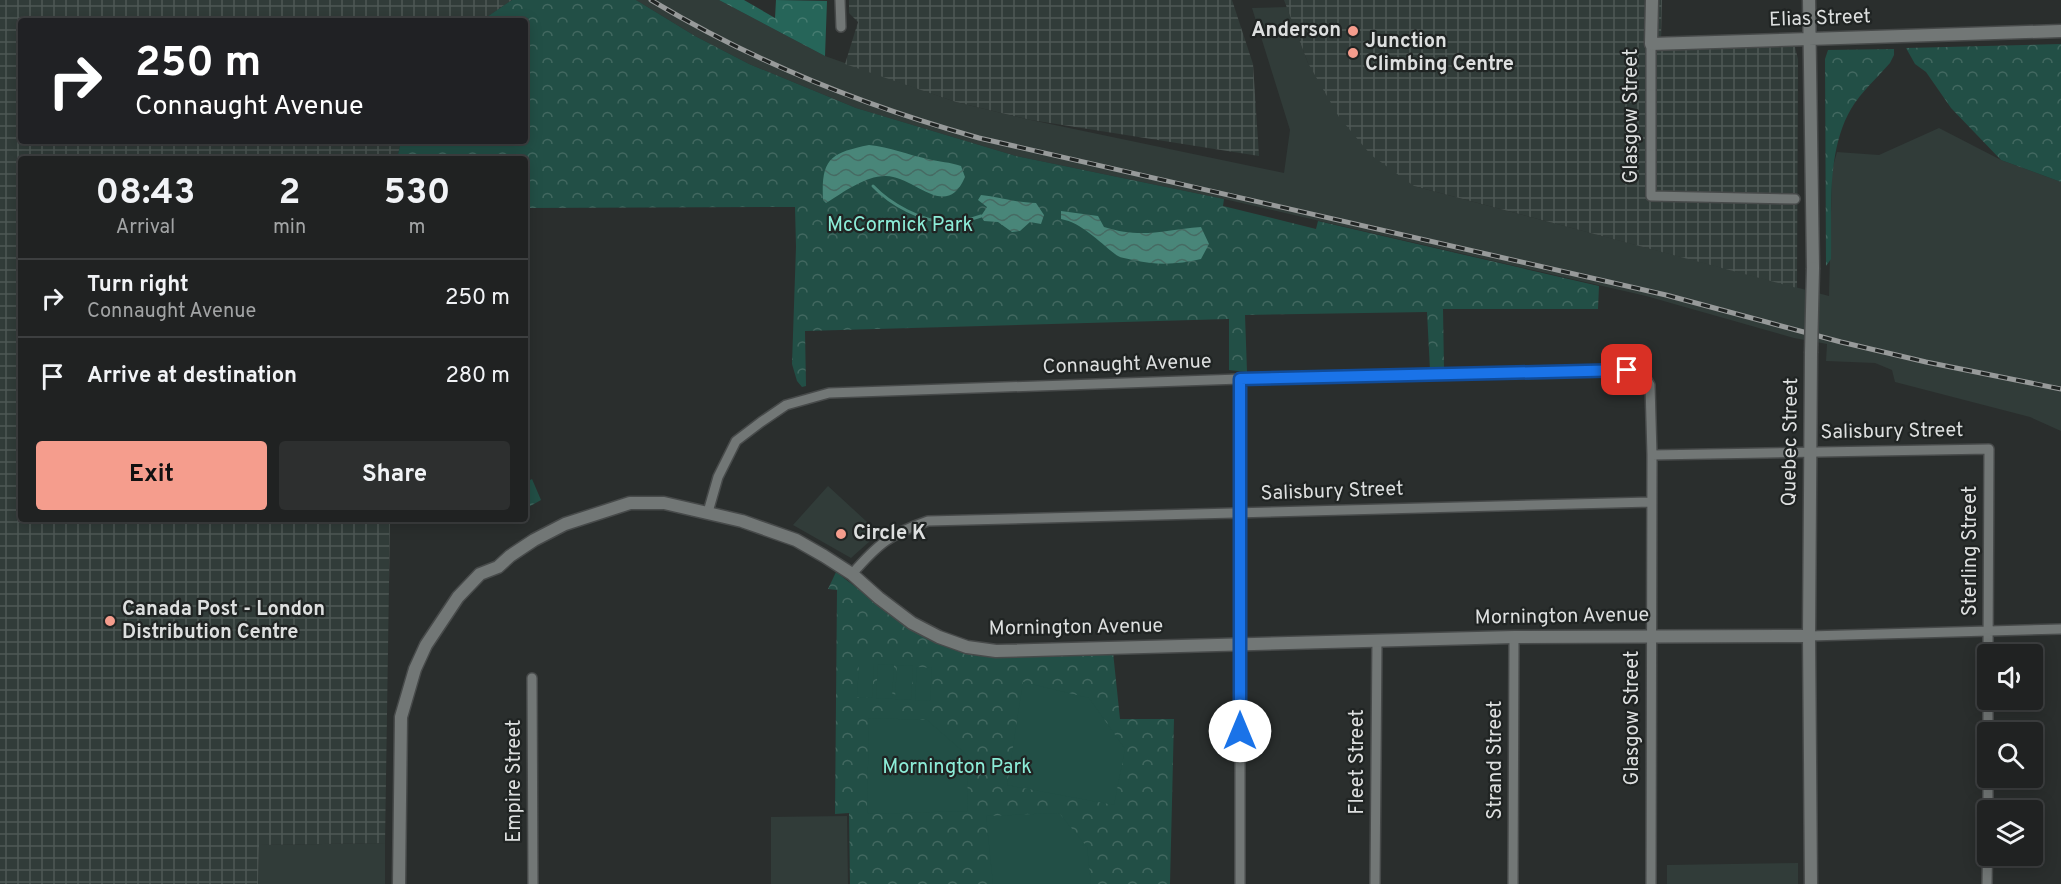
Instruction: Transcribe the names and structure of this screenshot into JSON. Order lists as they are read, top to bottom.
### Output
{
  "streets": {
    "street": [
      "Elias Street",
      "Glasgow Street",
      "Connaught Avenue",
      "Salisbury Street",
      "Quebec Street",
      "Sterling Street",
      "Mornington Avenue",
      "Strand Street",
      "Fleet Street",
      "Empire Street"
    ]
  },
  "crossings": [
    ["Elias Street", "Glasgow Street"],
    ["Elias Street", "Quebec Street"],
    ["Glasgow Street", "Connaught Avenue"],
    ["Glasgow Street", "Salisbury Street"],
    ["Glasgow Street", "Mornington Avenue"],
    ["Connaught Avenue", "Mornington Avenue"],
    ["Salisbury Street", "Quebec Street"],
    ["Salisbury Street", "Sterling Street"],
    ["Salisbury Street", "Mornington Avenue"],
    ["Quebec Street", "Mornington Avenue"],
    ["Sterling Street", "Mornington Avenue"],
    ["Mornington Avenue", "Strand Street"],
    ["Mornington Avenue", "Fleet Street"]
  ],
  "parks": ["McCormick Park", "Mornington Park"],
  "places": [
    "Anderson",
    "Junction Climbing Centre",
    "Circle K",
    "Canada Post - London Distribution Centre"
  ],
  "page": {
    "turn": ["250 m", "Connaught Avenue"],
    "eta": [
      "08:43",
      "Arrival",
      "2",
      "min",
      "530",
      "m"
    ],
    "list": [
      {
        "name": "Turn right",
        "note": "Connaught Avenue",
        "value": "250 m"
      },
      {
        "name": "Arrive at destination",
        "value": "280 m"
      }
    ],
    "buttons": ["Exit", "Share"]
  }
}
